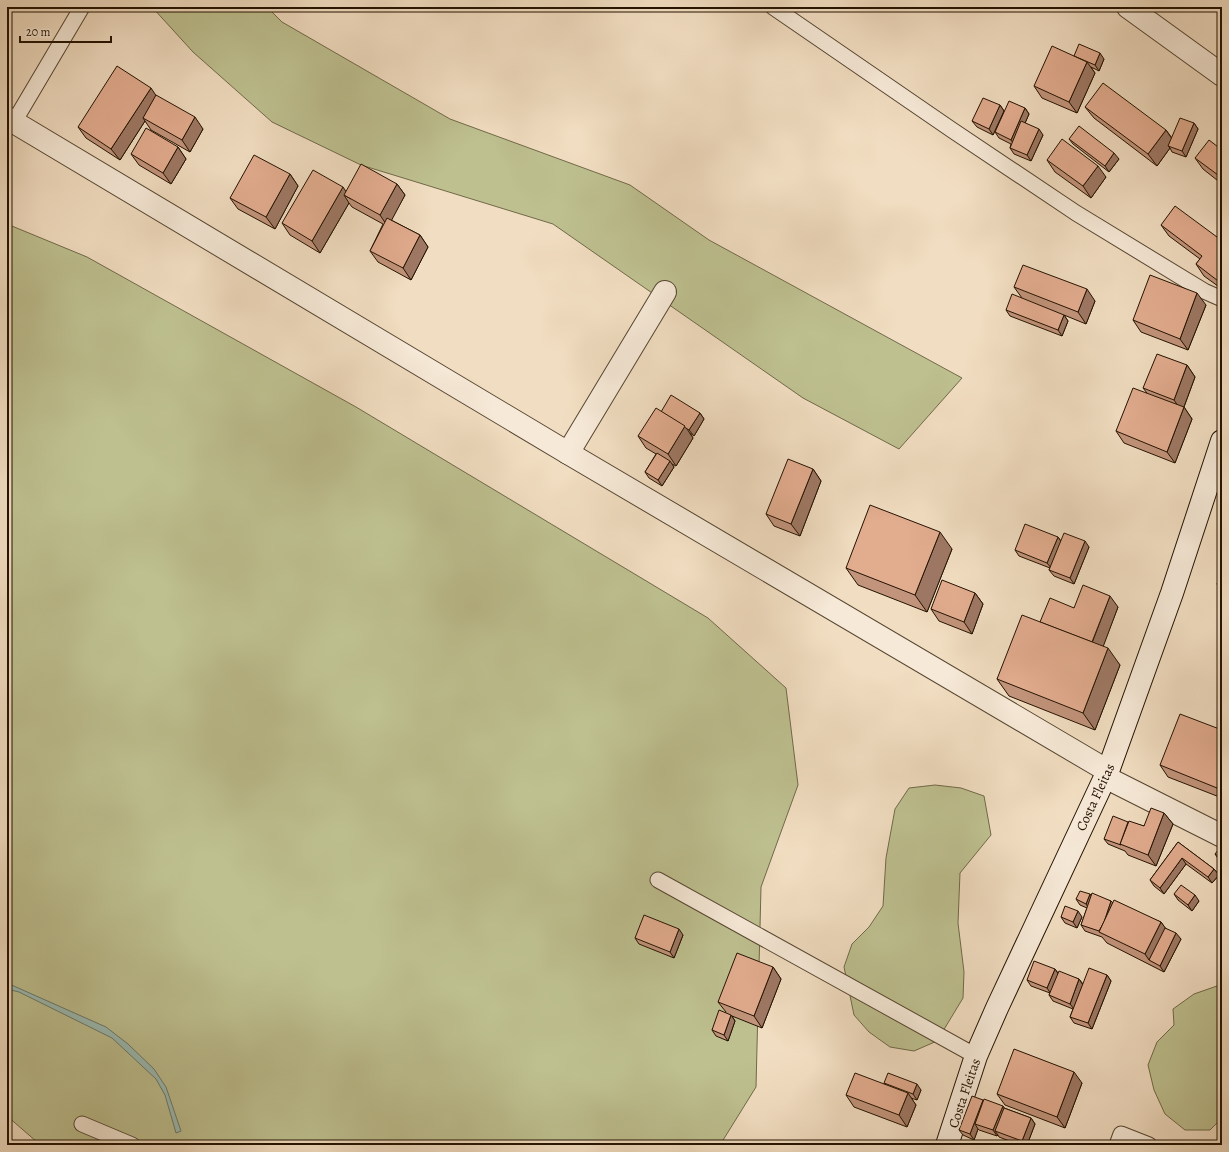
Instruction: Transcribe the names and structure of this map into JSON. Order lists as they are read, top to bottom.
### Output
{
  "streets": {
    "street": ["Costa Fleitas"]
  },
  "scale_bar": "20 m"
}
